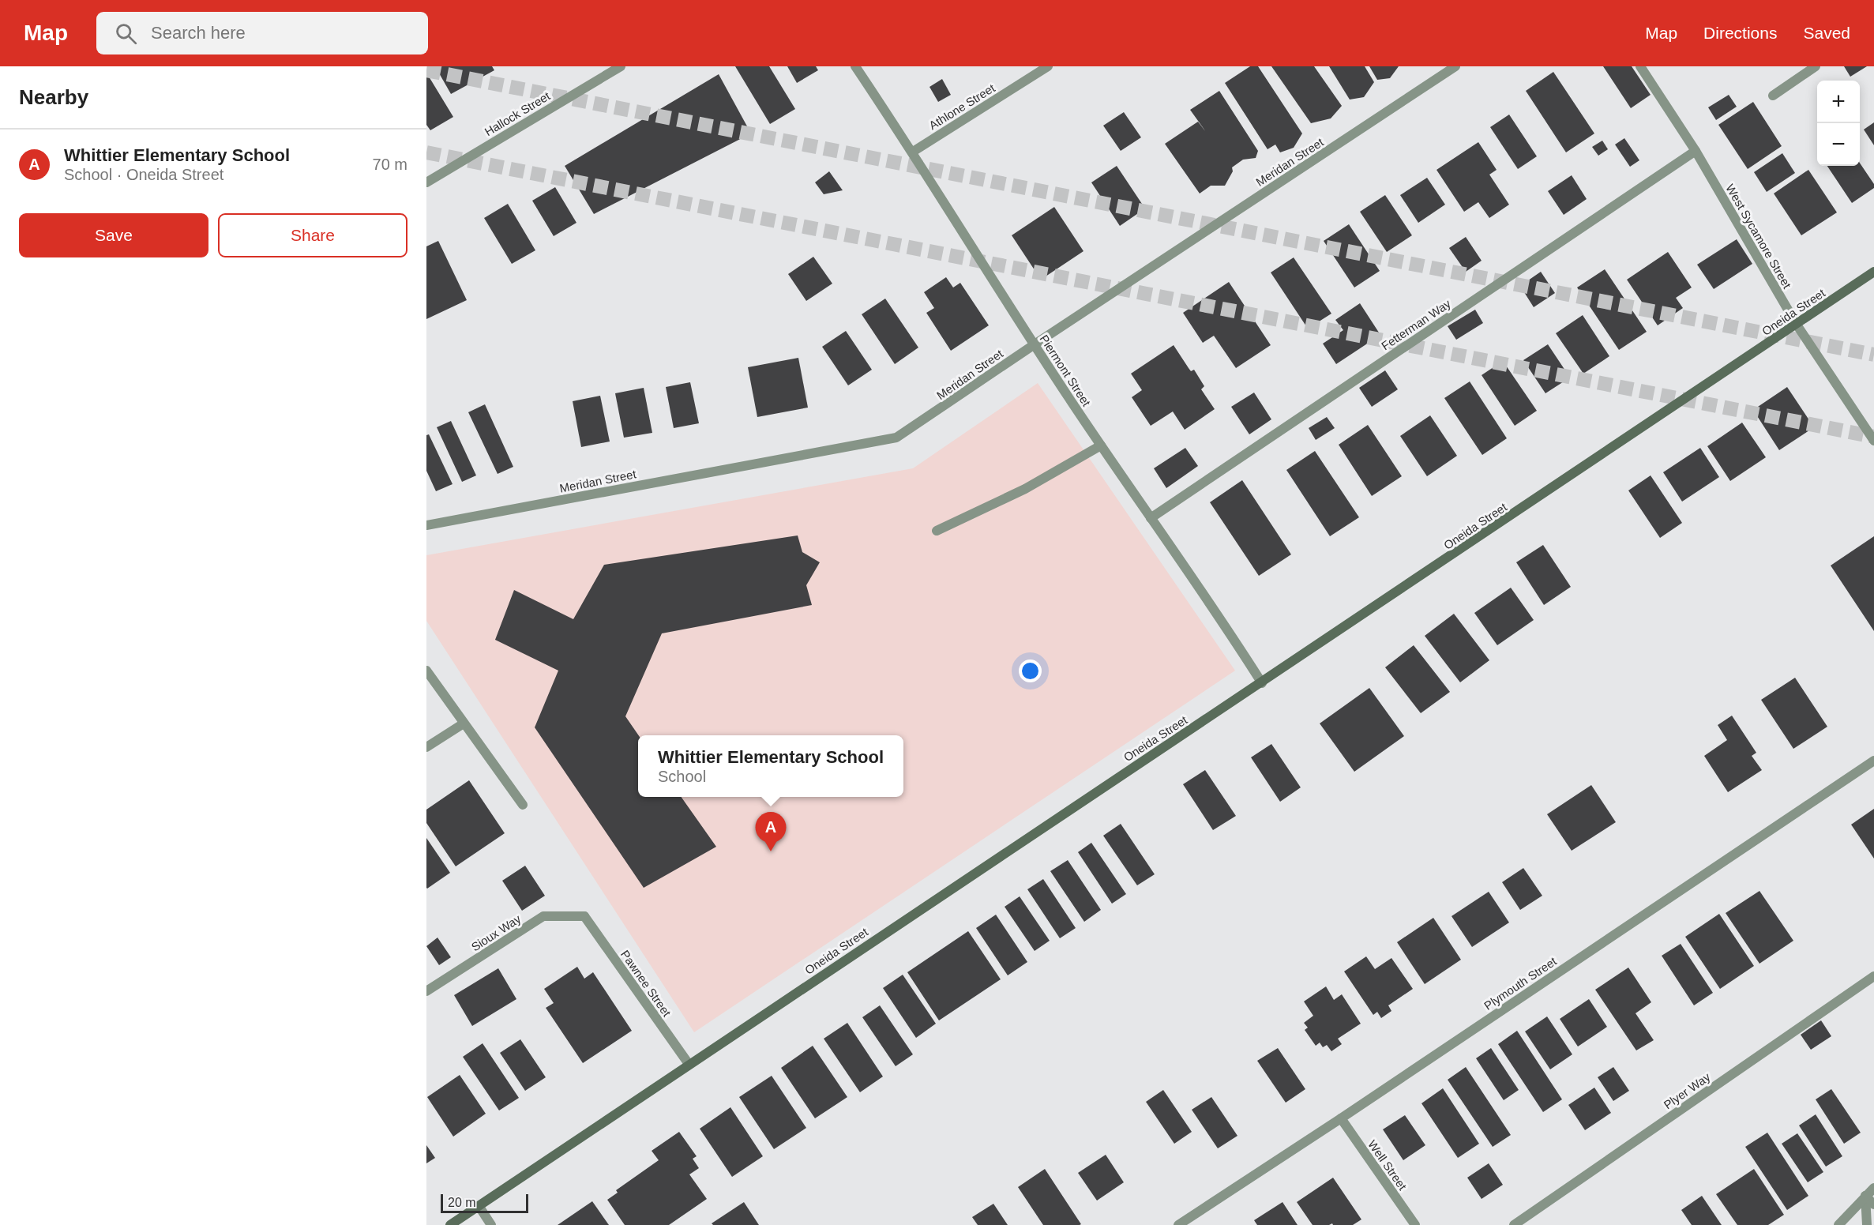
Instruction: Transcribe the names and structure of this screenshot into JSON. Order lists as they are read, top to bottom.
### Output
{
  "streets": {
    "street": [
      "Athlone Street",
      "Hallock Street",
      "Meridan Street",
      "West Sycamore Street",
      "Oneida Street",
      "Fetterman Way",
      "Piermont Street",
      "Sioux Way",
      "Pawnee Street",
      "Plymouth Street",
      "Plyer Way",
      "Well Street"
    ]
  },
  "crossings": [
    ["Athlone Street", "Piermont Street"],
    ["Meridan Street", "Piermont Street"],
    ["West Sycamore Street", "Oneida Street"],
    ["West Sycamore Street", "Fetterman Way"],
    ["Oneida Street", "Piermont Street"],
    ["Oneida Street", "Pawnee Street"],
    ["Fetterman Way", "Piermont Street"],
    ["Sioux Way", "Pawnee Street"],
    ["Plymouth Street", "Well Street"]
  ],
  "scale_bar": "20 m",
  "page": {
    "header": "Map",
    "search": "Search here",
    "nav": ["Map", "Directions", "Saved"],
    "heading": "Nearby",
    "map_buttons": ["+", "−"],
    "list": [
      {
        "mark": "A",
        "name": "Whittier Elementary School",
        "note": "School · Oneida Street",
        "value": "70 m"
      }
    ],
    "buttons": ["Save", "Share"],
    "popup": ["Whittier Elementary School", "School"],
    "pins": "A",
    "scale": "20 m"
  }
}
